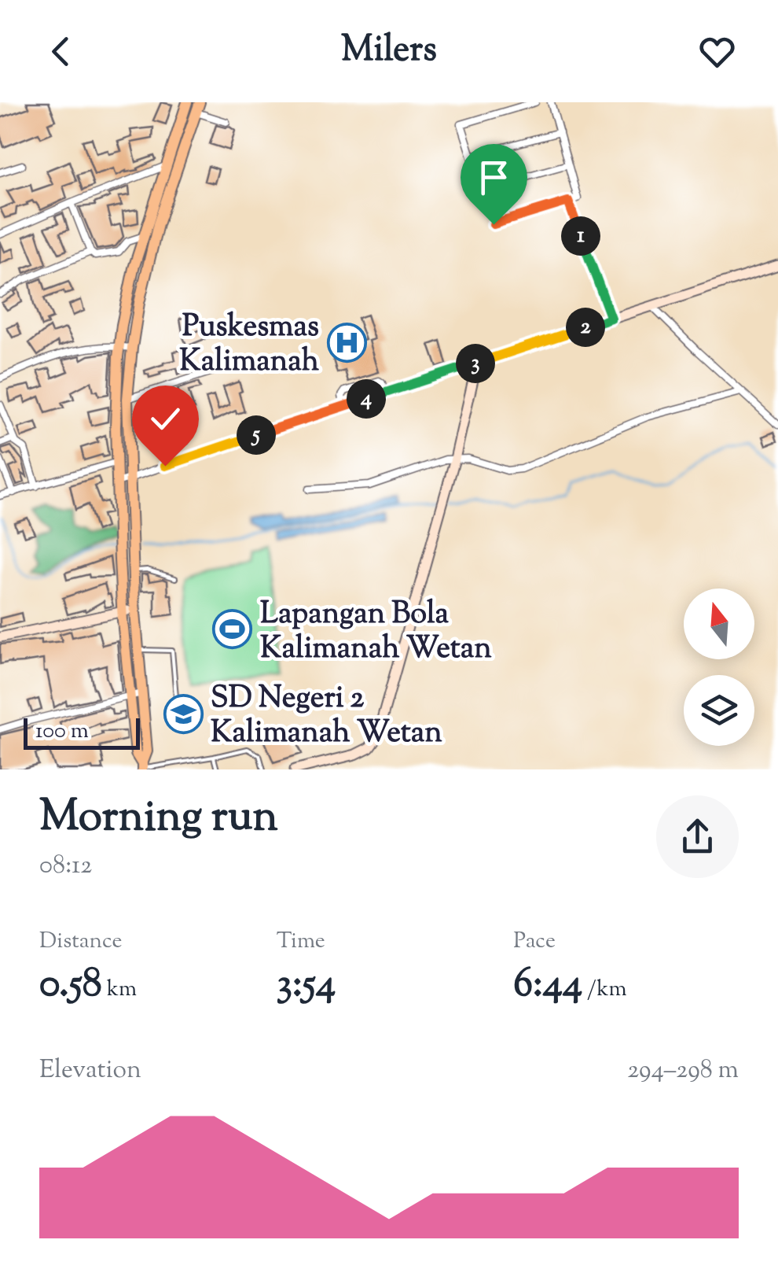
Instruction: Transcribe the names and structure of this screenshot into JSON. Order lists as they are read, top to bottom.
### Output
{
  "places": {
    "hospital": ["Puskesmas Kalimanah"],
    "sports": ["Lapangan Bola Kalimanah Wetan"],
    "school or university": ["SD Negeri 2 Kalimanah Wetan"]
  },
  "scale_bar": "100 m",
  "north": "top",
  "page": {
    "header": "Milers",
    "pins": [
      "1",
      "2",
      "3",
      "4",
      "5"
    ],
    "scale": "100 m",
    "heading": ["Morning run", "08:12"],
    "stats": [
      ["Distance", "0.58 km"],
      ["Time", "3:54"],
      ["Pace", "6:44 /km"]
    ],
    "chart": ["Elevation", "294–298 m"]
  }
}
